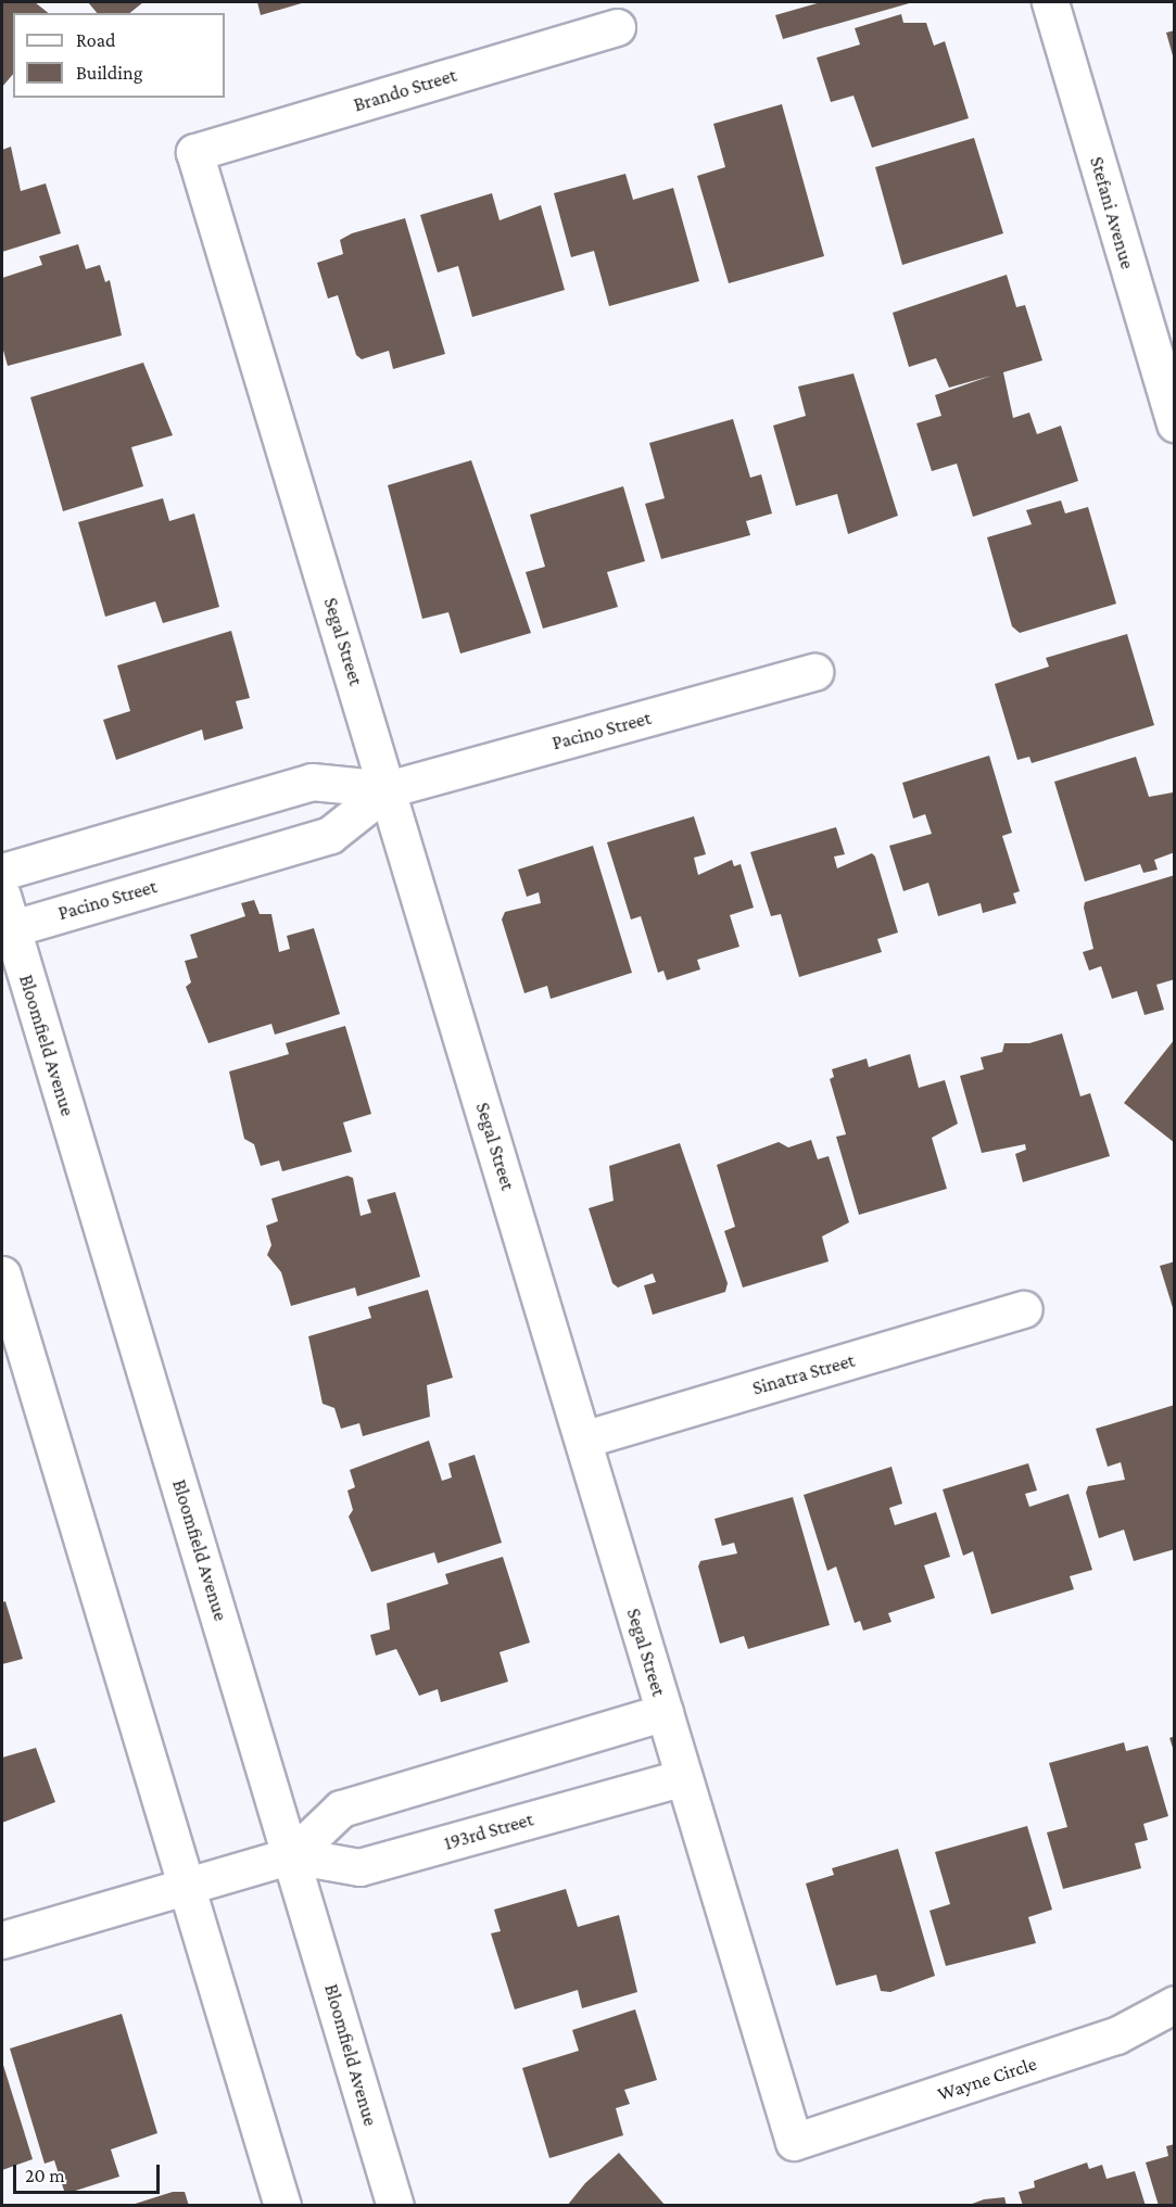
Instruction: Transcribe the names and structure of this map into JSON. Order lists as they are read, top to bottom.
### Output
{
  "streets": {
    "street": [
      "Brando Street",
      "Stefani Avenue",
      "Segal Street",
      "Pacino Street",
      "Bloomfield Avenue",
      "Sinatra Street",
      "193rd Street",
      "Wayne Circle"
    ]
  },
  "crossings": [
    ["Brando Street", "Segal Street"],
    ["Segal Street", "Pacino Street"],
    ["Segal Street", "Sinatra Street"],
    ["Segal Street", "193rd Street"],
    ["Segal Street", "Wayne Circle"],
    ["Pacino Street", "Bloomfield Avenue"],
    ["Bloomfield Avenue", "193rd Street"]
  ],
  "legend": ["Road", "Building"],
  "scale_bar": "20 m"
}
